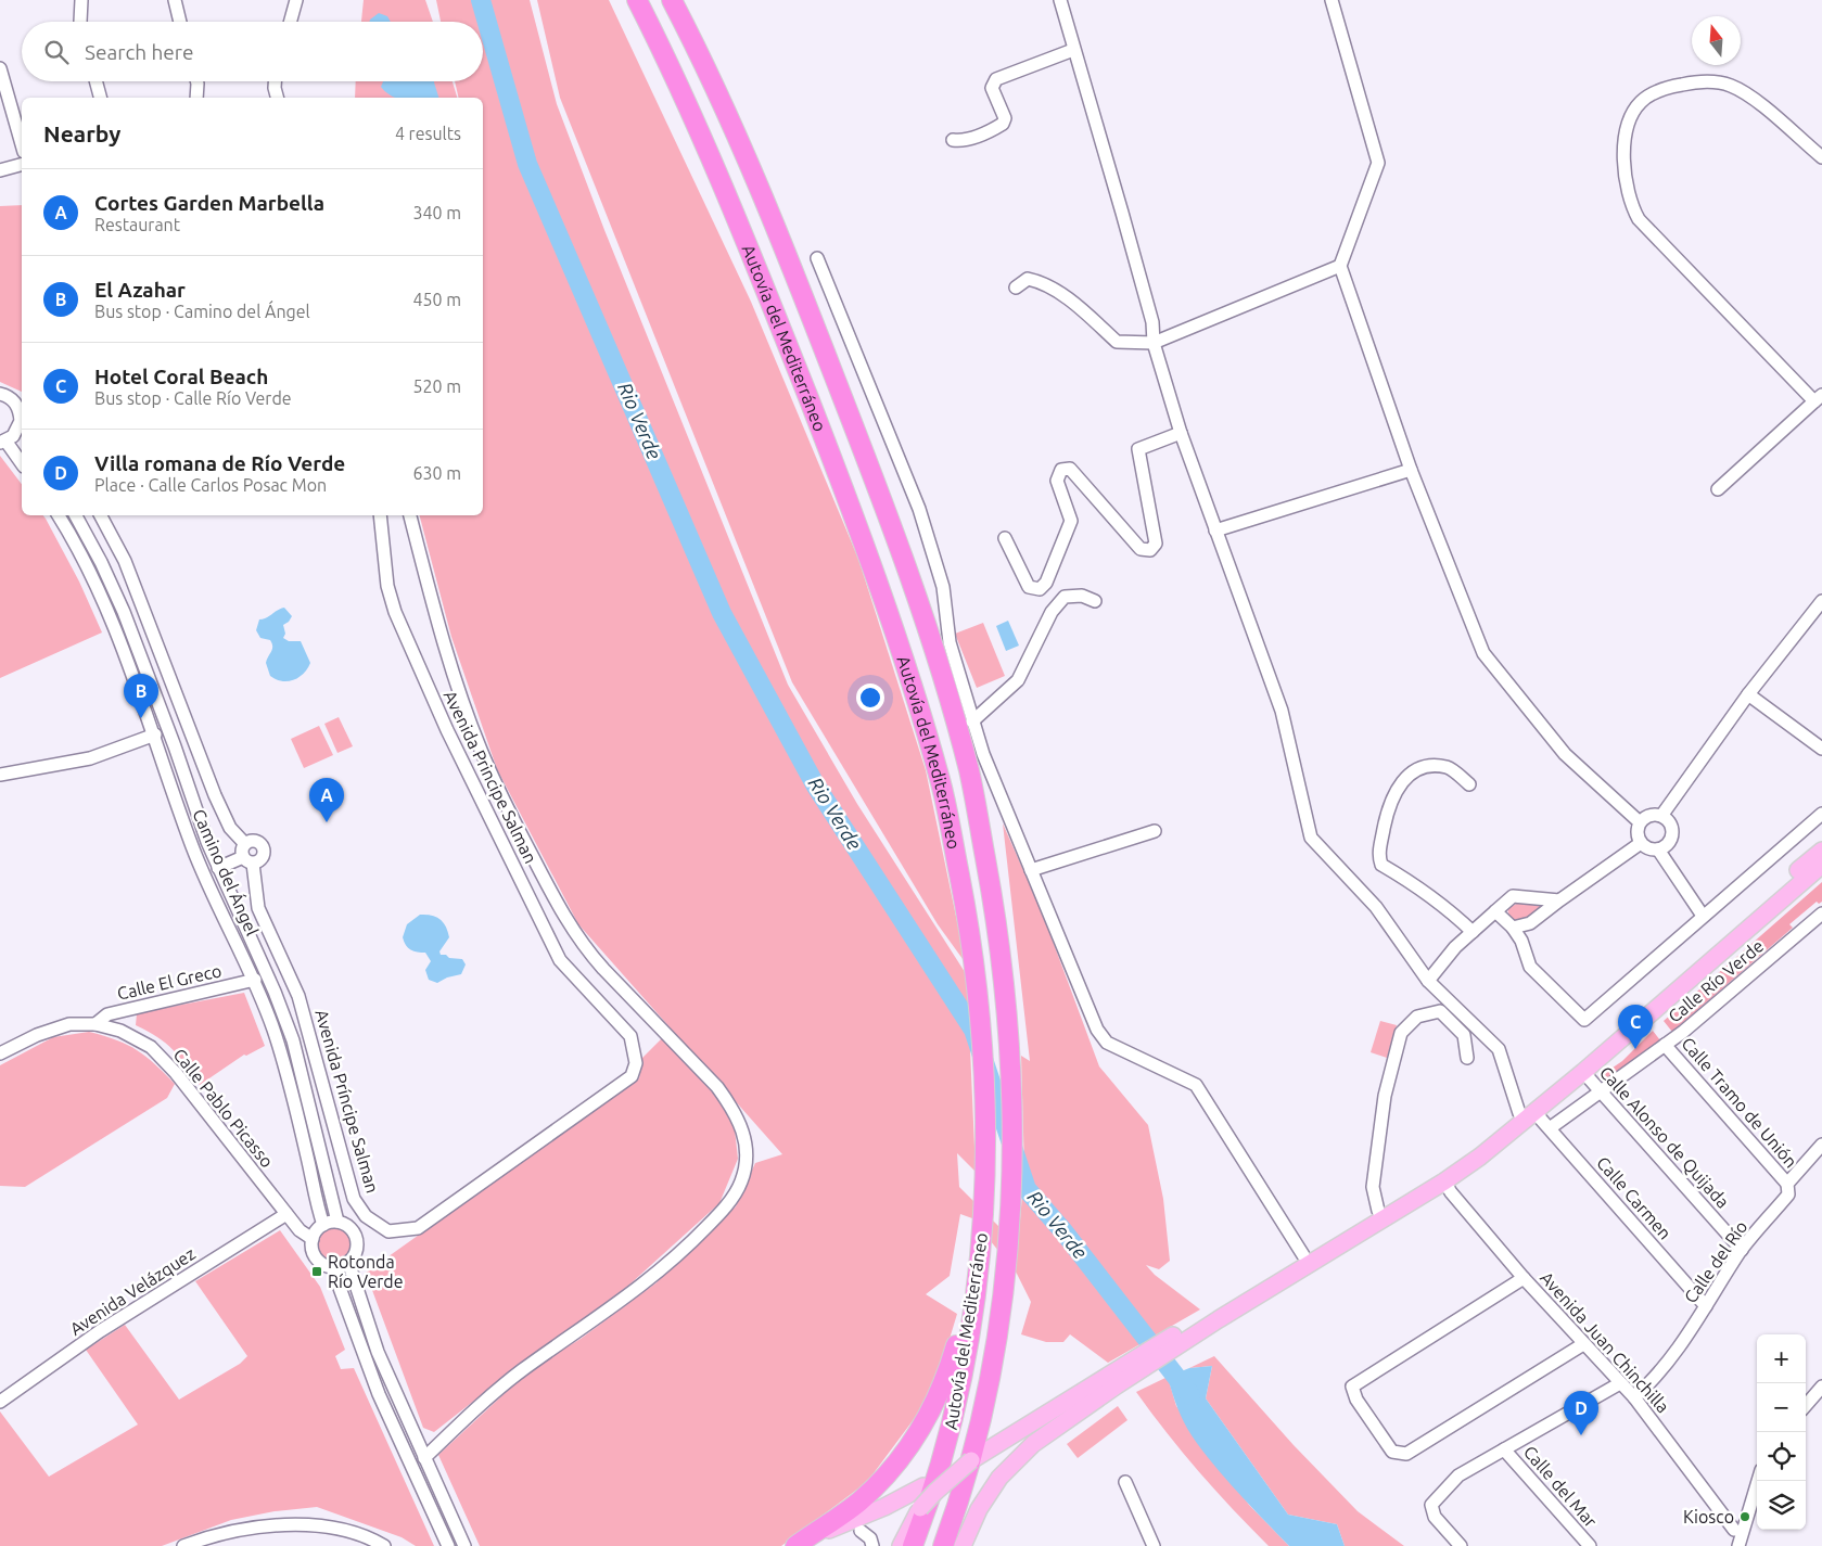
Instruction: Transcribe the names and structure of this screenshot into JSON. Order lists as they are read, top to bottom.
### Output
{
  "streets": {
    "highway": ["Autovía del Mediterráneo"],
    "street": [
      "Avenida Principe Salman",
      "Camino del Ángel",
      "Calle Río Verde",
      "Calle El Greco",
      "Avenida Príncipe Salman",
      "Calle Tramo de Unión",
      "Calle Pablo Picasso",
      "Calle Alonso de Quijada",
      "Calle Carmen",
      "Calle del Río",
      "Avenida Velázquez",
      "Avenida Juan Chinchilla",
      "Calle del Mar"
    ]
  },
  "crossings": [
    ["Avenida Principe Salman", "Avenida Príncipe Salman"],
    ["Camino del Ángel", "Calle El Greco"],
    ["Camino del Ángel", "Calle Pablo Picasso"],
    ["Calle Río Verde", "Calle Tramo de Unión"],
    ["Calle Río Verde", "Calle Alonso de Quijada"],
    ["Calle Río Verde", "Calle Carmen"],
    ["Calle El Greco", "Calle Pablo Picasso"],
    ["Calle Tramo de Unión", "Calle del Río"],
    ["Calle Pablo Picasso", "Avenida Velázquez"],
    ["Calle Alonso de Quijada", "Calle del Río"],
    ["Calle Carmen", "Calle del Río"],
    ["Calle del Río", "Avenida Juan Chinchilla"]
  ],
  "water": ["Rio Verde"],
  "places": {
    "transit": ["Rotonda Río Verde"],
    "other": ["Kiosco"]
  },
  "north": "top",
  "page": {
    "search": "Search here",
    "heading": ["Nearby", "4 results"],
    "list": [
      {
        "mark": "A",
        "name": "Cortes Garden Marbella",
        "note": "Restaurant",
        "value": "340 m"
      },
      {
        "mark": "B",
        "name": "El Azahar",
        "note": "Bus stop · Camino del Ángel",
        "value": "450 m"
      },
      {
        "mark": "C",
        "name": "Hotel Coral Beach",
        "note": "Bus stop · Calle Río Verde",
        "value": "520 m"
      },
      {
        "mark": "D",
        "name": "Villa romana de Río Verde",
        "note": "Place · Calle Carlos Posac Mon",
        "value": "630 m"
      }
    ],
    "pins": [
      "B",
      "A",
      "C",
      "D"
    ],
    "map_buttons": ["+", "−"]
  }
}
